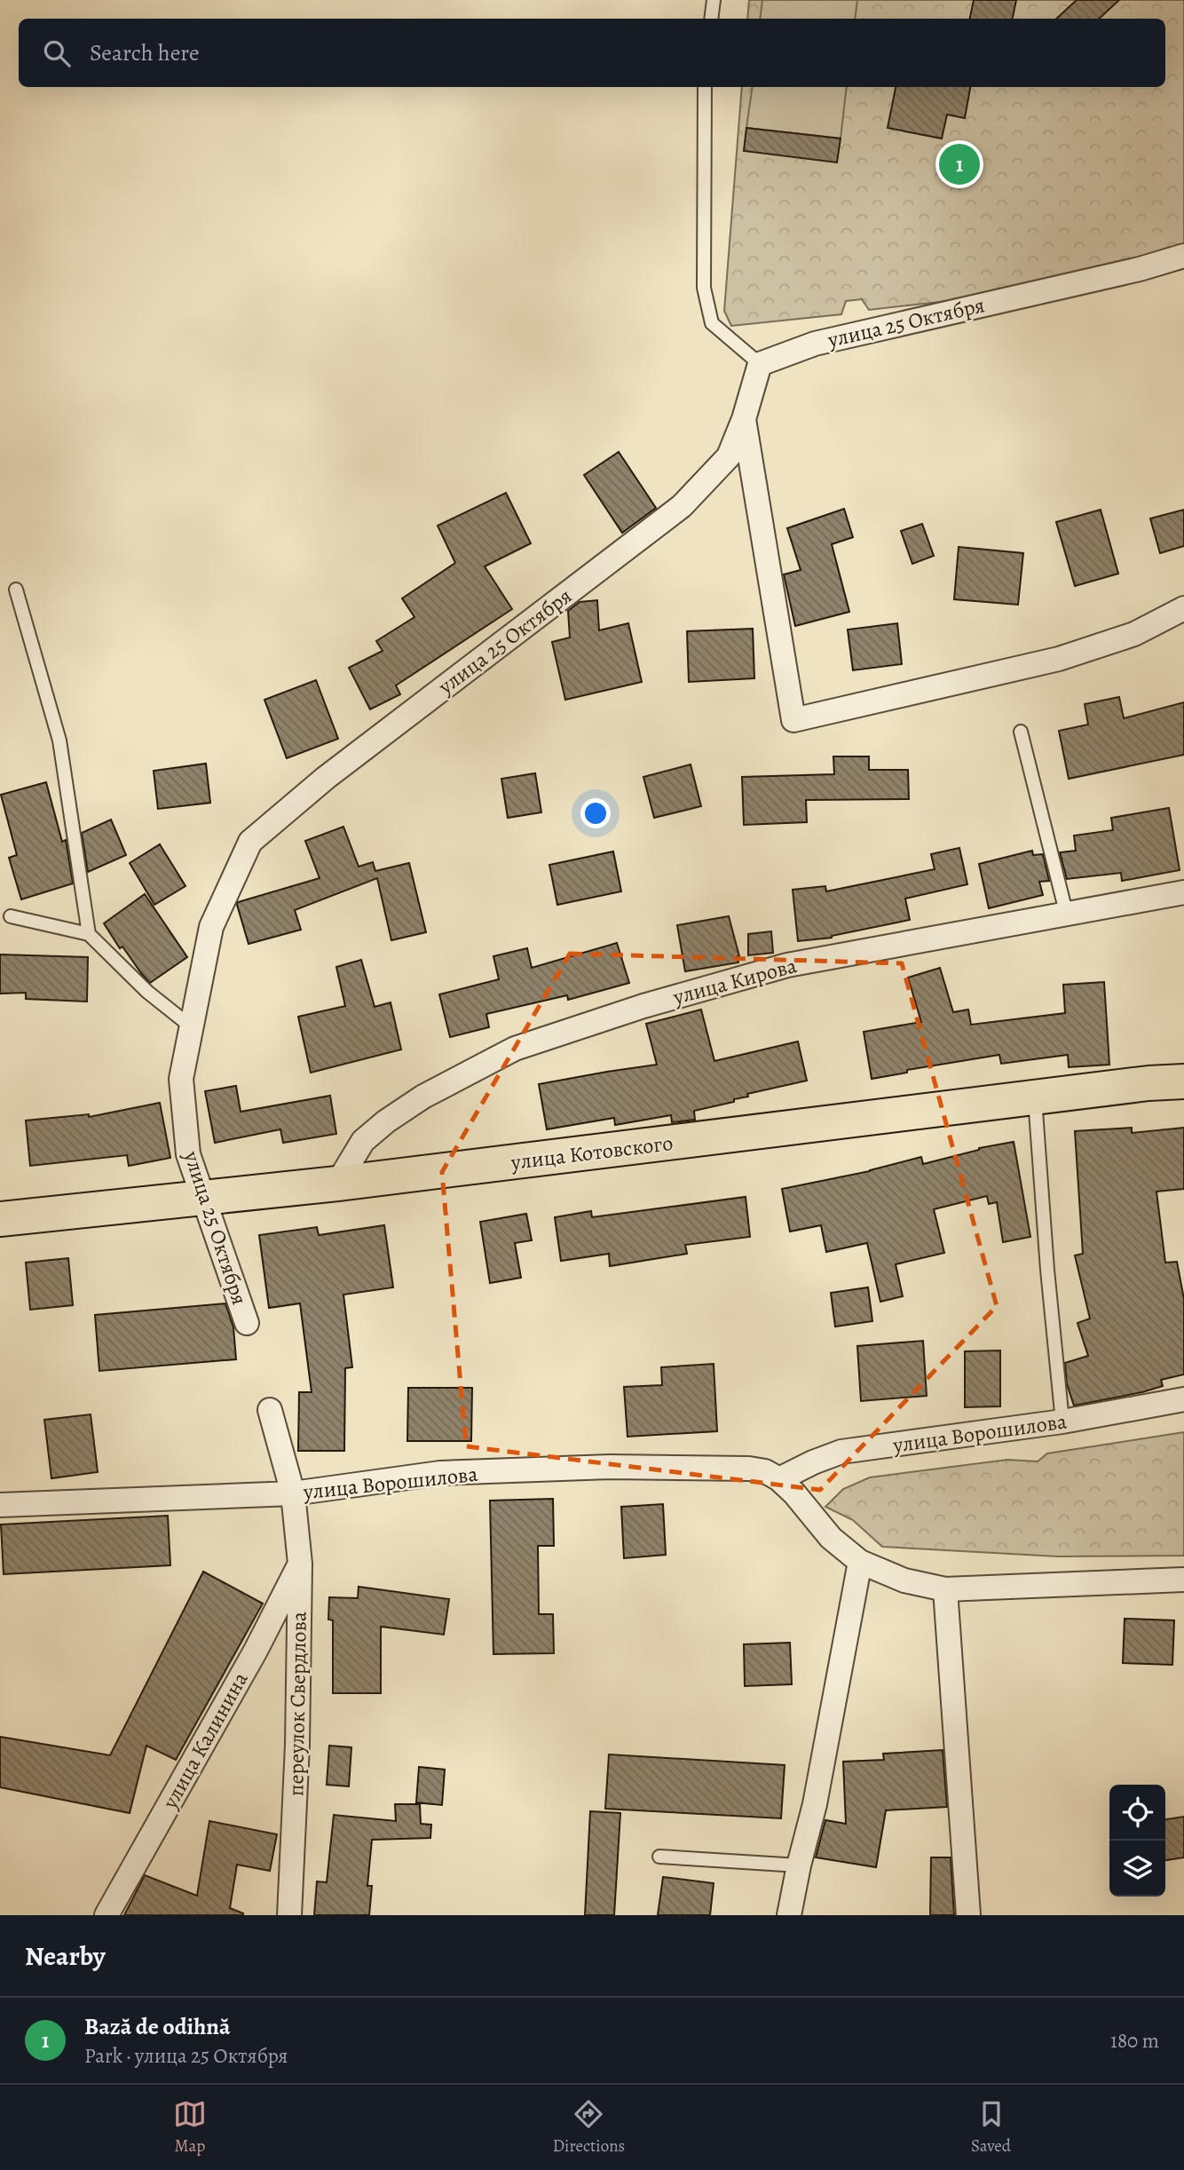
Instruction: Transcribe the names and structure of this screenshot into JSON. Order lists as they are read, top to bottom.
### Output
{
  "streets": {
    "highway": ["улица Котовского"],
    "street": [
      "улица 25 Октября",
      "улица Кирова",
      "улица Ворошилова",
      "переулок Свердлова",
      "улица Калинина"
    ]
  },
  "crossings": [
    ["улица 25 Октября", "улица Котовского"],
    ["улица Кирова", "улица Котовского"],
    ["улица Ворошилова", "переулок Свердлова"],
    ["переулок Свердлова", "улица Калинина"]
  ],
  "page": {
    "search": "Search here",
    "pins": "1",
    "heading": "Nearby",
    "list": [
      {
        "mark": "1",
        "name": "Bază de odihnă",
        "note": "Park · улица 25 Октября",
        "value": "180 m"
      }
    ],
    "nav": ["Map", "Directions", "Saved"]
  }
}
